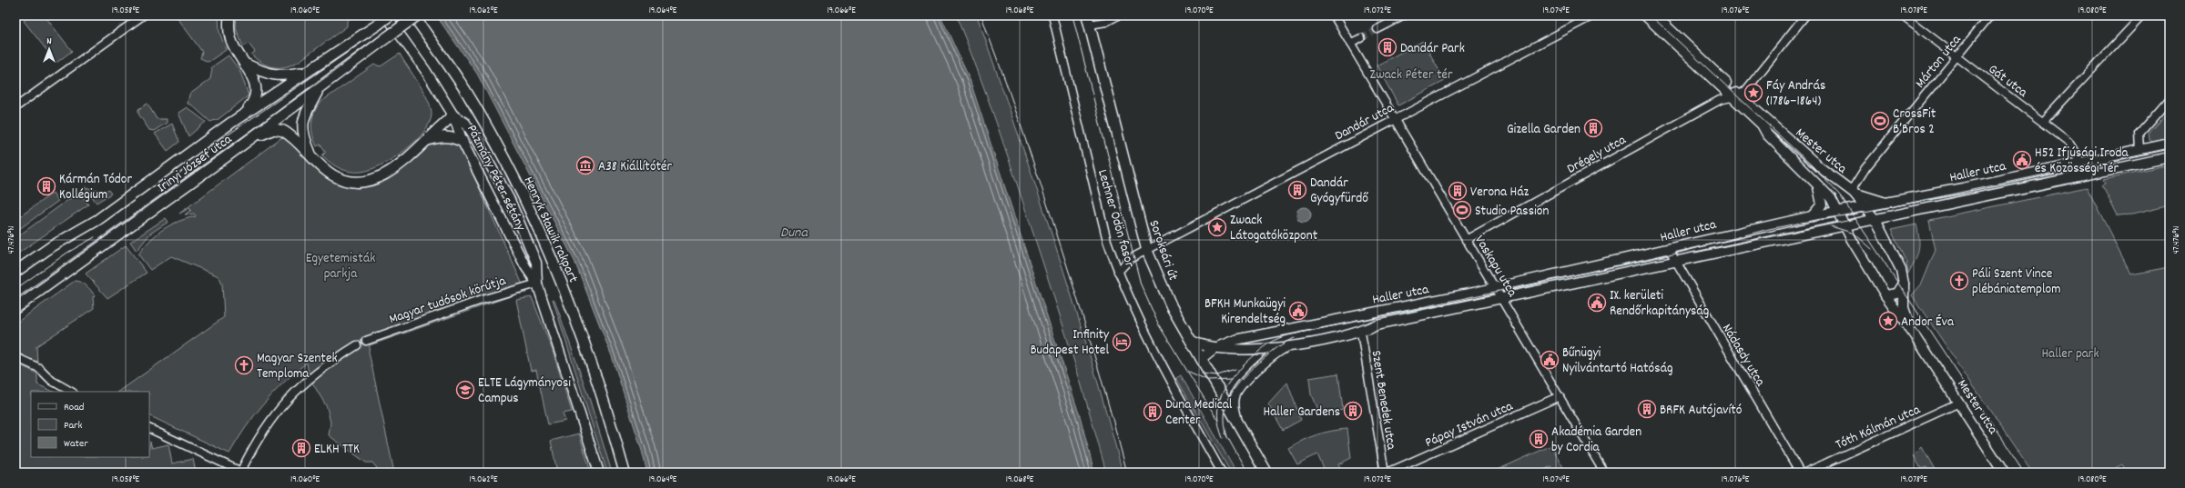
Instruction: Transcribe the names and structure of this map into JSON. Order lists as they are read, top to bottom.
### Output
{
  "streets": {
    "main road": ["Irinyi József utca", "Henryk Sławik rakpart", "Soroksári út"],
    "street": [
      "Márton utca",
      "Gát utca",
      "Dandár utca",
      "Mester utca",
      "Drégely utca",
      "Haller utca",
      "Pázmány Péter sétány",
      "Lechner Ödön fasor",
      "Vaskapu utca",
      "Magyar tudósok körútja",
      "Nádasdy utca",
      "Szent Benedek utca",
      "Pápay István utca",
      "Tóth Kálmán utca"
    ]
  },
  "crossings": [
    ["Márton utca", "Gát utca"],
    ["Márton utca", "Mester utca"],
    ["Gát utca", "Haller utca"],
    ["Dandár utca", "Lechner Ödön fasor"],
    ["Dandár utca", "Soroksári út"],
    ["Dandár utca", "Vaskapu utca"],
    ["Mester utca", "Drégely utca"],
    ["Mester utca", "Haller utca"],
    ["Mester utca", "Tóth Kálmán utca"],
    ["Drégely utca", "Vaskapu utca"],
    ["Haller utca", "Soroksári út"],
    ["Haller utca", "Vaskapu utca"],
    ["Haller utca", "Nádasdy utca"],
    ["Haller utca", "Szent Benedek utca"],
    ["Pázmány Péter sétány", "Magyar tudósok körútja"],
    ["Vaskapu utca", "Pápay István utca"]
  ],
  "water": ["Duna"],
  "parks": ["Zwack Péter tér", "Egyetemisták parkja", "Haller park"],
  "places": {
    "building": [
      "Dandár Park",
      "Gizella Garden",
      "Kármán Tódor Kollégium",
      "Dandár Gyógyfürdő",
      "Verona Ház",
      "BRFK Autójavító",
      "Haller Gardens",
      "Duna Medical Center",
      "Akadémia Garden by Cordia",
      "ELKH TTK"
    ],
    "place": ["Fáy András (1786–1864)", "Zwack Látogatóközpont", "Andor Éva"],
    "sports": ["CrossFit B’Bros 2", "Studio Passion"],
    "public building": [
      "H52 Ifjúsági Iroda és Közösségi Tér",
      "IX. kerületi Rendőrkapitányság",
      "BFKH Munkaügyi Kirendeltség",
      "Bűnügyi Nyilvántartó Hatóság"
    ],
    "museum": ["A38 Kiállítótér"],
    "church": ["Páli Szent Vince plébániatemplom", "Magyar Szentek Temploma"],
    "hotel": ["Infinity Budapest Hotel"],
    "school or university": ["ELTE Lágymányosi Campus"]
  },
  "legend": ["Road", "Park", "Water"],
  "north": "top",
  "coordinates": [
    "19.058°E",
    "19.060°E",
    "19.062°E",
    "19.064°E",
    "19.066°E",
    "19.068°E",
    "19.070°E",
    "19.072°E",
    "19.074°E",
    "19.076°E",
    "19.078°E",
    "19.080°E",
    "47.476°N"
  ]
}
